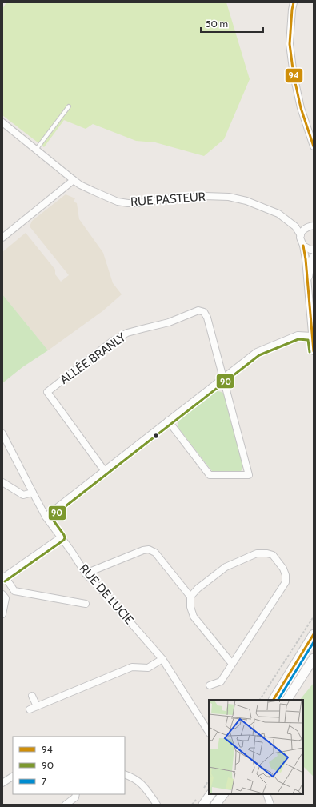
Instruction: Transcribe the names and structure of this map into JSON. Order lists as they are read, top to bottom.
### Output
{
  "streets": {
    "street": ["RUE PASTEUR", "ALLÉE BRANLY", "RUE DE LUCIE"]
  },
  "lines": ["transit line 94", "transit line 90", "transit line 7"],
  "legend": ["94", "90", "7"],
  "scale_bar": "50 m"
}
